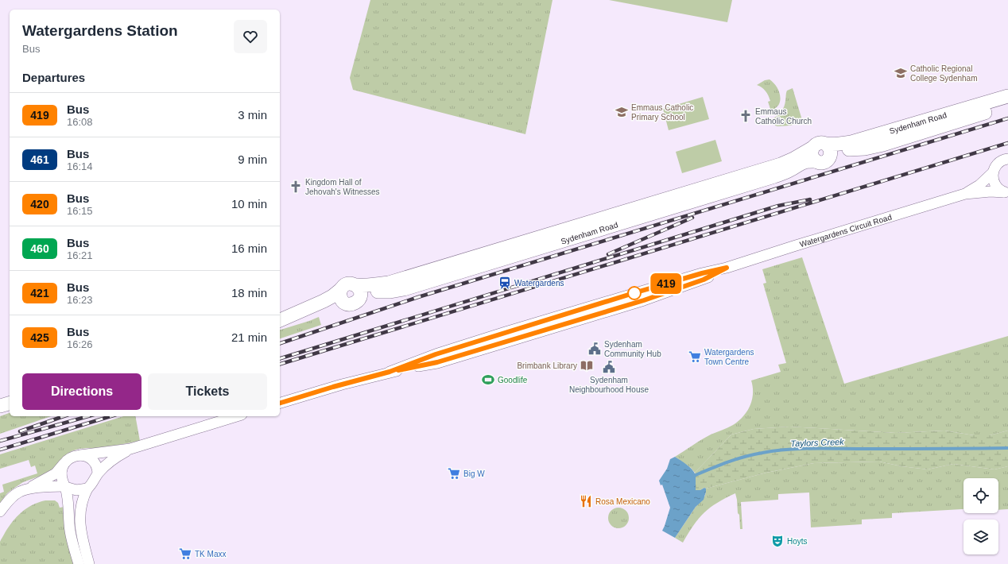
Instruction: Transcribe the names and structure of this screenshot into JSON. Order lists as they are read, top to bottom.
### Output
{
  "streets": {
    "street": ["Sydenham Road", "Watergardens Circuit Road"]
  },
  "water": ["Taylors Creek"],
  "places": {
    "school or university": ["Catholic Regional College Sydenham", "Emmaus Catholic Primary School"],
    "church": ["Emmaus Catholic Church", "Kingdom Hall of Jehovah's Witnesses"],
    "station": ["Watergardens"],
    "public building": ["Sydenham Community Hub", "Sydenham Neighbourhood House"],
    "supermarket": ["Watergardens Town Centre", "Big W", "TK Maxx"],
    "library": ["Brimbank Library"],
    "sports": ["Goodlife"],
    "restaurant": ["Rosa Mexicano"],
    "theatre": ["Hoyts"]
  },
  "lines": ["bus line 419"],
  "page": {
    "on_map": "419",
    "heading": [
      ["Watergardens Station", "Bus"],
      "Departures"
    ],
    "list": [
      {
        "mark": "419",
        "name": "Bus",
        "note": "16:08",
        "value": "3 min"
      },
      {
        "mark": "461",
        "name": "Bus",
        "note": "16:14",
        "value": "9 min"
      },
      {
        "mark": "420",
        "name": "Bus",
        "note": "16:15",
        "value": "10 min"
      },
      {
        "mark": "460",
        "name": "Bus",
        "note": "16:21",
        "value": "16 min"
      },
      {
        "mark": "421",
        "name": "Bus",
        "note": "16:23",
        "value": "18 min"
      },
      {
        "mark": "425",
        "name": "Bus",
        "note": "16:26",
        "value": "21 min"
      }
    ],
    "buttons": ["Directions", "Tickets"]
  }
}
